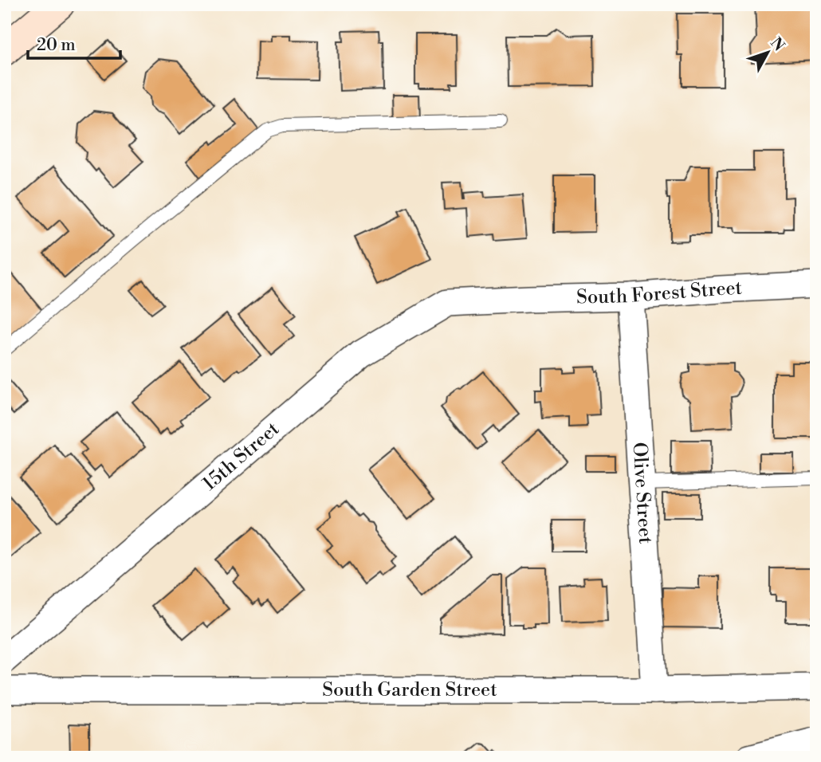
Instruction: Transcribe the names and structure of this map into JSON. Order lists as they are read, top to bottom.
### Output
{
  "streets": {
    "street": [
      "South Forest Street",
      "15th Street",
      "Olive Street",
      "South Garden Street"
    ]
  },
  "crossings": [
    ["South Forest Street", "15th Street"],
    ["South Forest Street", "Olive Street"],
    ["Olive Street", "South Garden Street"]
  ],
  "scale_bar": "20 m",
  "north": "top right"
}
